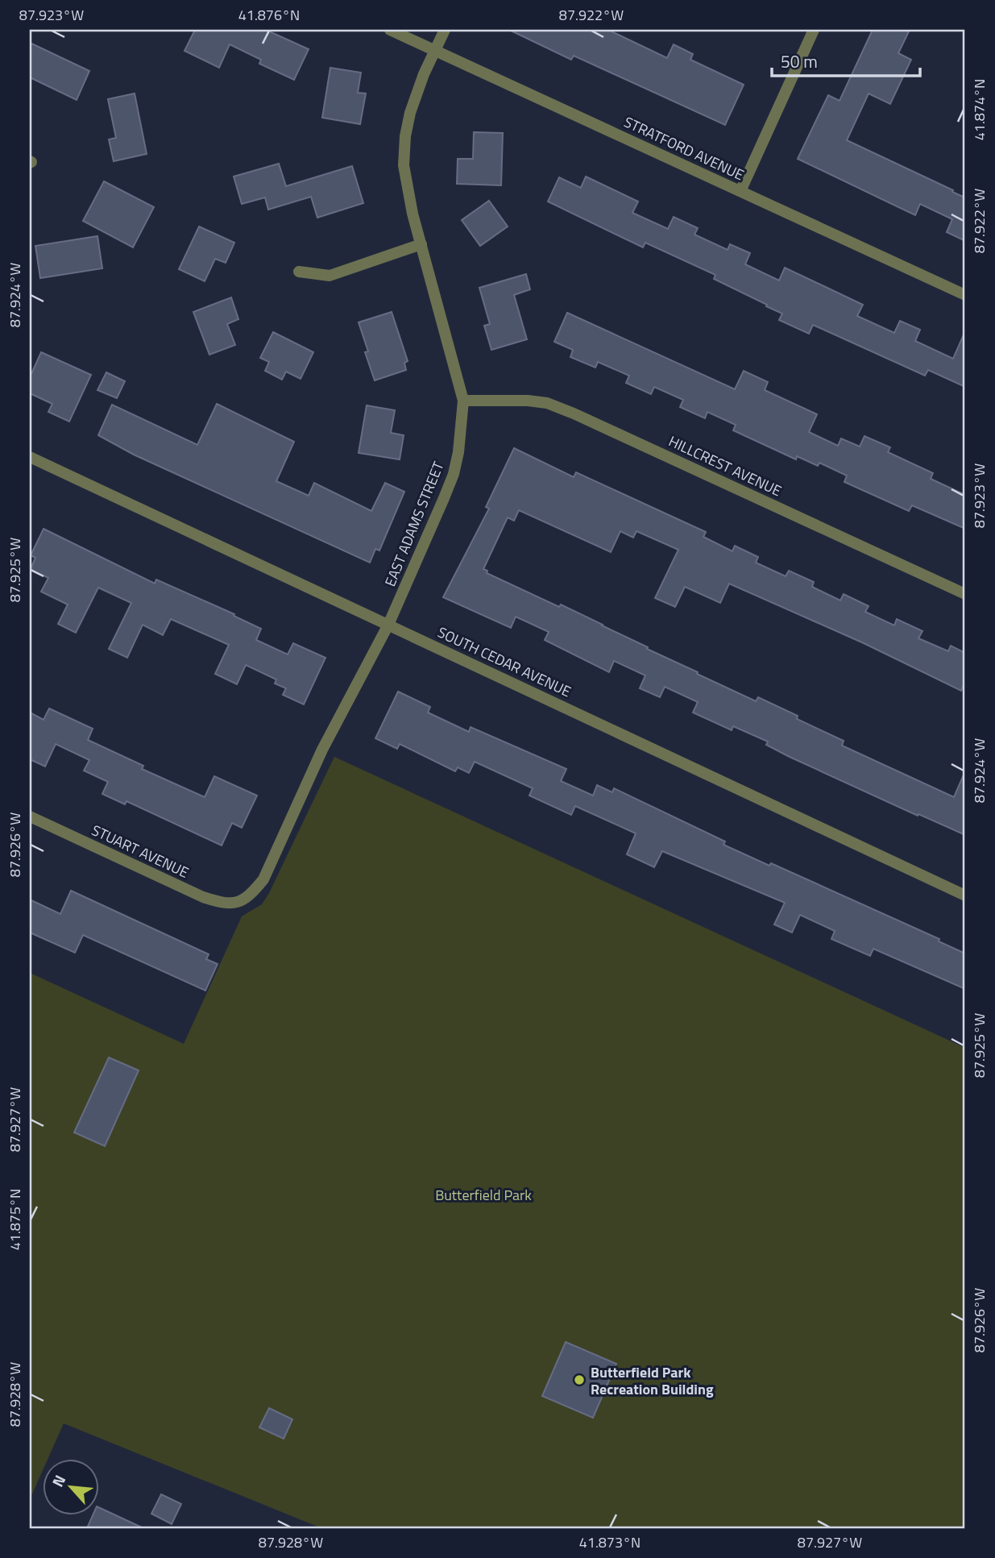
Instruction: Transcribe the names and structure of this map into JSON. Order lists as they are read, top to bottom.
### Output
{
  "streets": {
    "street": [
      "STRATFORD AVENUE",
      "HILLCREST AVENUE",
      "EAST ADAMS STREET",
      "SOUTH CEDAR AVENUE",
      "STUART AVENUE"
    ]
  },
  "crossings": [
    ["STRATFORD AVENUE", "EAST ADAMS STREET"],
    ["HILLCREST AVENUE", "EAST ADAMS STREET"],
    ["EAST ADAMS STREET", "SOUTH CEDAR AVENUE"],
    ["EAST ADAMS STREET", "STUART AVENUE"]
  ],
  "parks": ["Butterfield Park"],
  "places": ["Butterfield Park Recreation Building"],
  "scale_bar": "50 m",
  "north": "top left",
  "coordinates": [
    "87.923°W",
    "41.876°N",
    "87.922°W",
    "41.874°N",
    "87.924°W",
    "87.925°W",
    "87.926°W",
    "87.927°W",
    "41.875°N",
    "87.928°W",
    "41.873°N"
  ]
}
